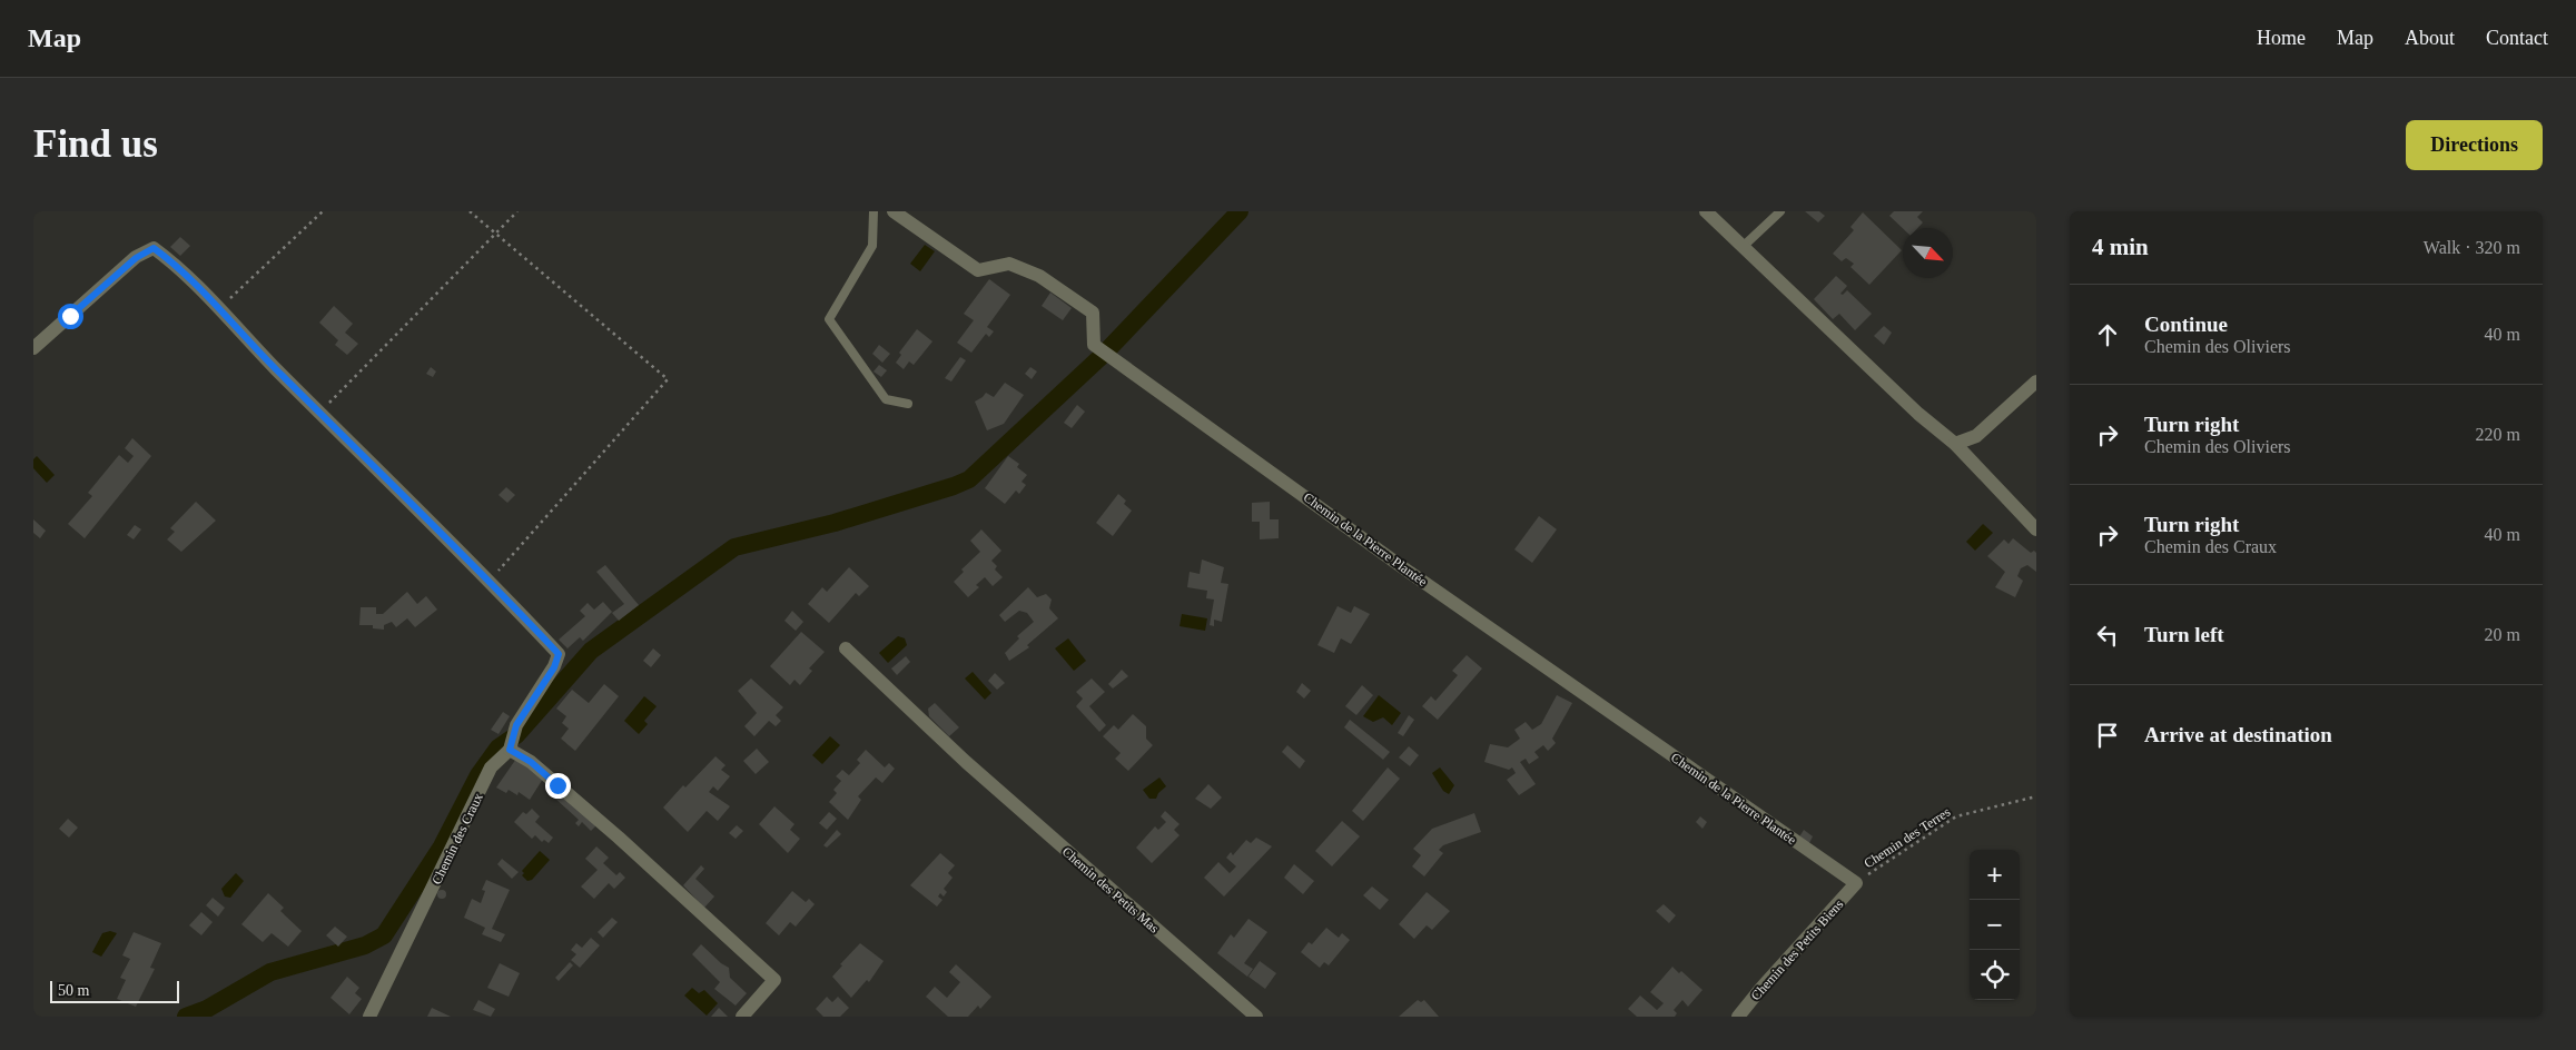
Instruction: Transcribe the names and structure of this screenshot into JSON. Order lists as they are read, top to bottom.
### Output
{
  "streets": {
    "street": [
      "Chemin de la Pierre Plantée",
      "Chemin des Craux",
      "Chemin des Petits Mas",
      "Chemin des Petits Biens"
    ],
    "path": ["Chemin des Terres"]
  },
  "crossings": [
    ["Chemin de la Pierre Plantée", "Chemin des Terres"],
    ["Chemin de la Pierre Plantée", "Chemin des Petits Biens"],
    ["Chemin des Terres", "Chemin des Petits Biens"]
  ],
  "scale_bar": "50 m",
  "north": "bottom right",
  "page": {
    "header": "Map",
    "nav": [
      "Home",
      "Map",
      "About",
      "Contact"
    ],
    "buttons": "Directions",
    "title": "Find us",
    "heading": ["4 min", "Walk · 320 m"],
    "list": [
      ["Continue", "Chemin des Oliviers", "40 m"],
      ["Turn right", "Chemin des Oliviers", "220 m"],
      ["Turn right", "Chemin des Craux", "40 m"],
      ["Turn left", "20 m"],
      "Arrive at destination"
    ],
    "map_buttons": ["+", "−"],
    "scale": "50 m"
  }
}
